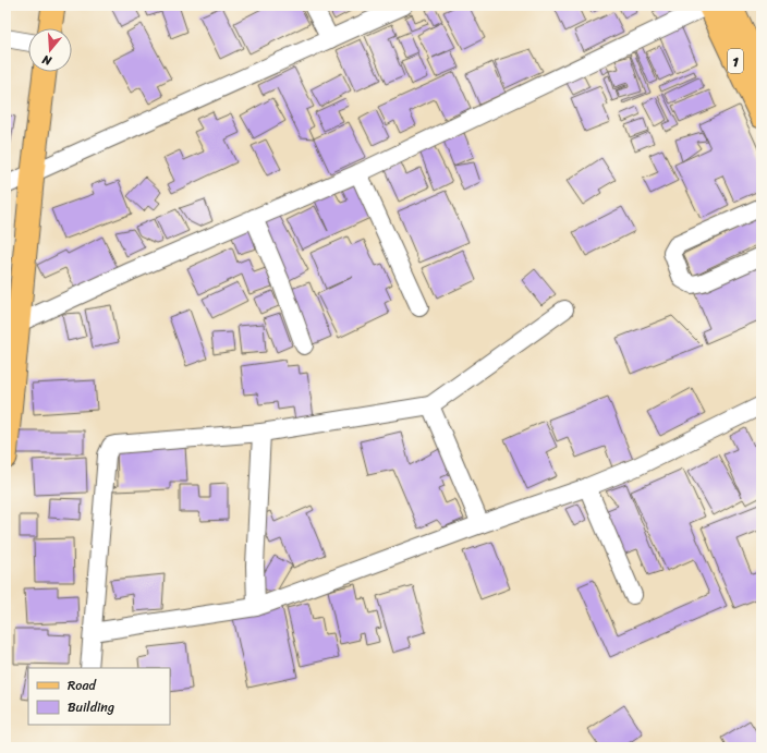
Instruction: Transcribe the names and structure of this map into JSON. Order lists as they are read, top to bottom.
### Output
{
  "streets": {
    "main road": ["1"]
  },
  "legend": ["Road", "Building"],
  "north": "bottom"
}
